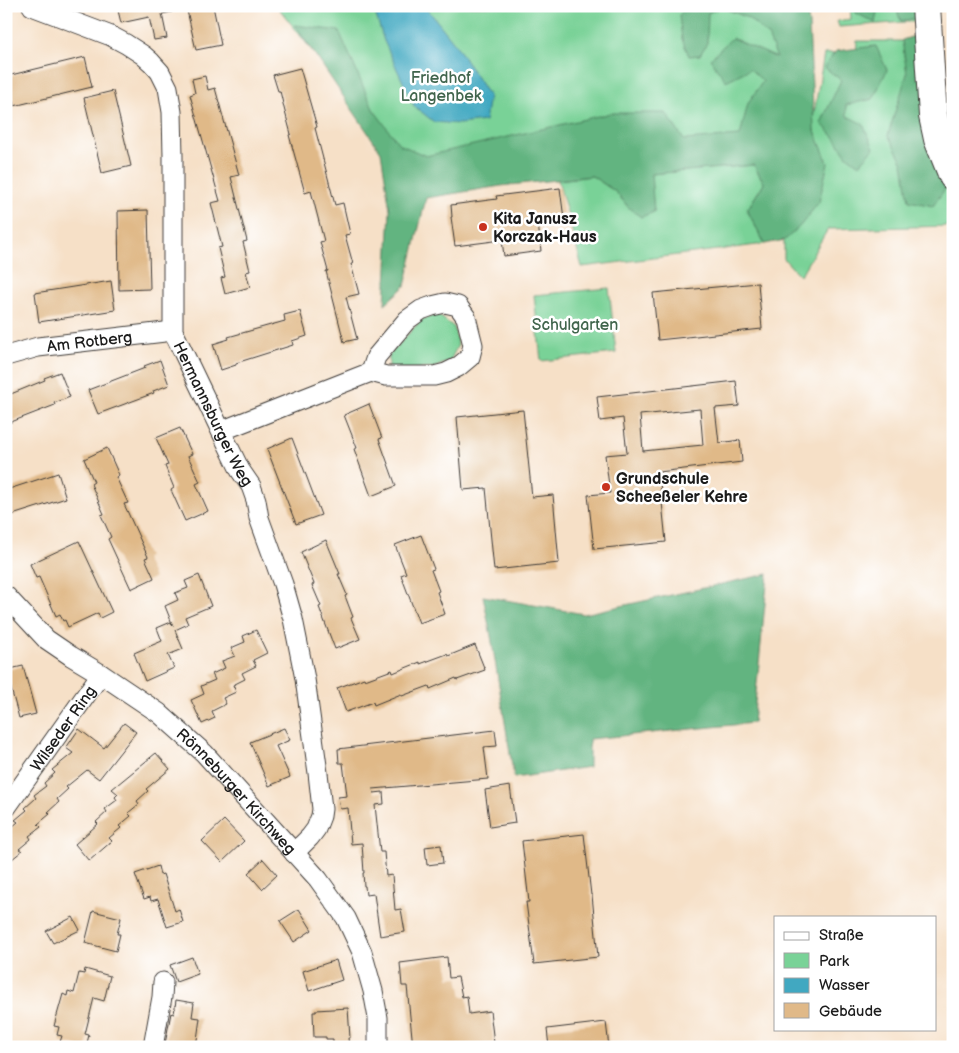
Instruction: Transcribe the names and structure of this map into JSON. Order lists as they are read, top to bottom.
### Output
{
  "streets": {
    "street": [
      "Am Rotberg",
      "Hermannsburger Weg",
      "Wilseder Ring",
      "Rönneburger Kirchweg"
    ]
  },
  "crossings": [
    ["Am Rotberg", "Hermannsburger Weg"],
    ["Hermannsburger Weg", "Rönneburger Kirchweg"],
    ["Wilseder Ring", "Rönneburger Kirchweg"]
  ],
  "parks": ["Friedhof Langenbek", "Schulgarten"],
  "places": ["Kita Janusz Korczak-Haus", "Grundschule Scheeßeler Kehre"],
  "legend": [
    "Straße",
    "Park",
    "Wasser",
    "Gebäude"
  ]
}
